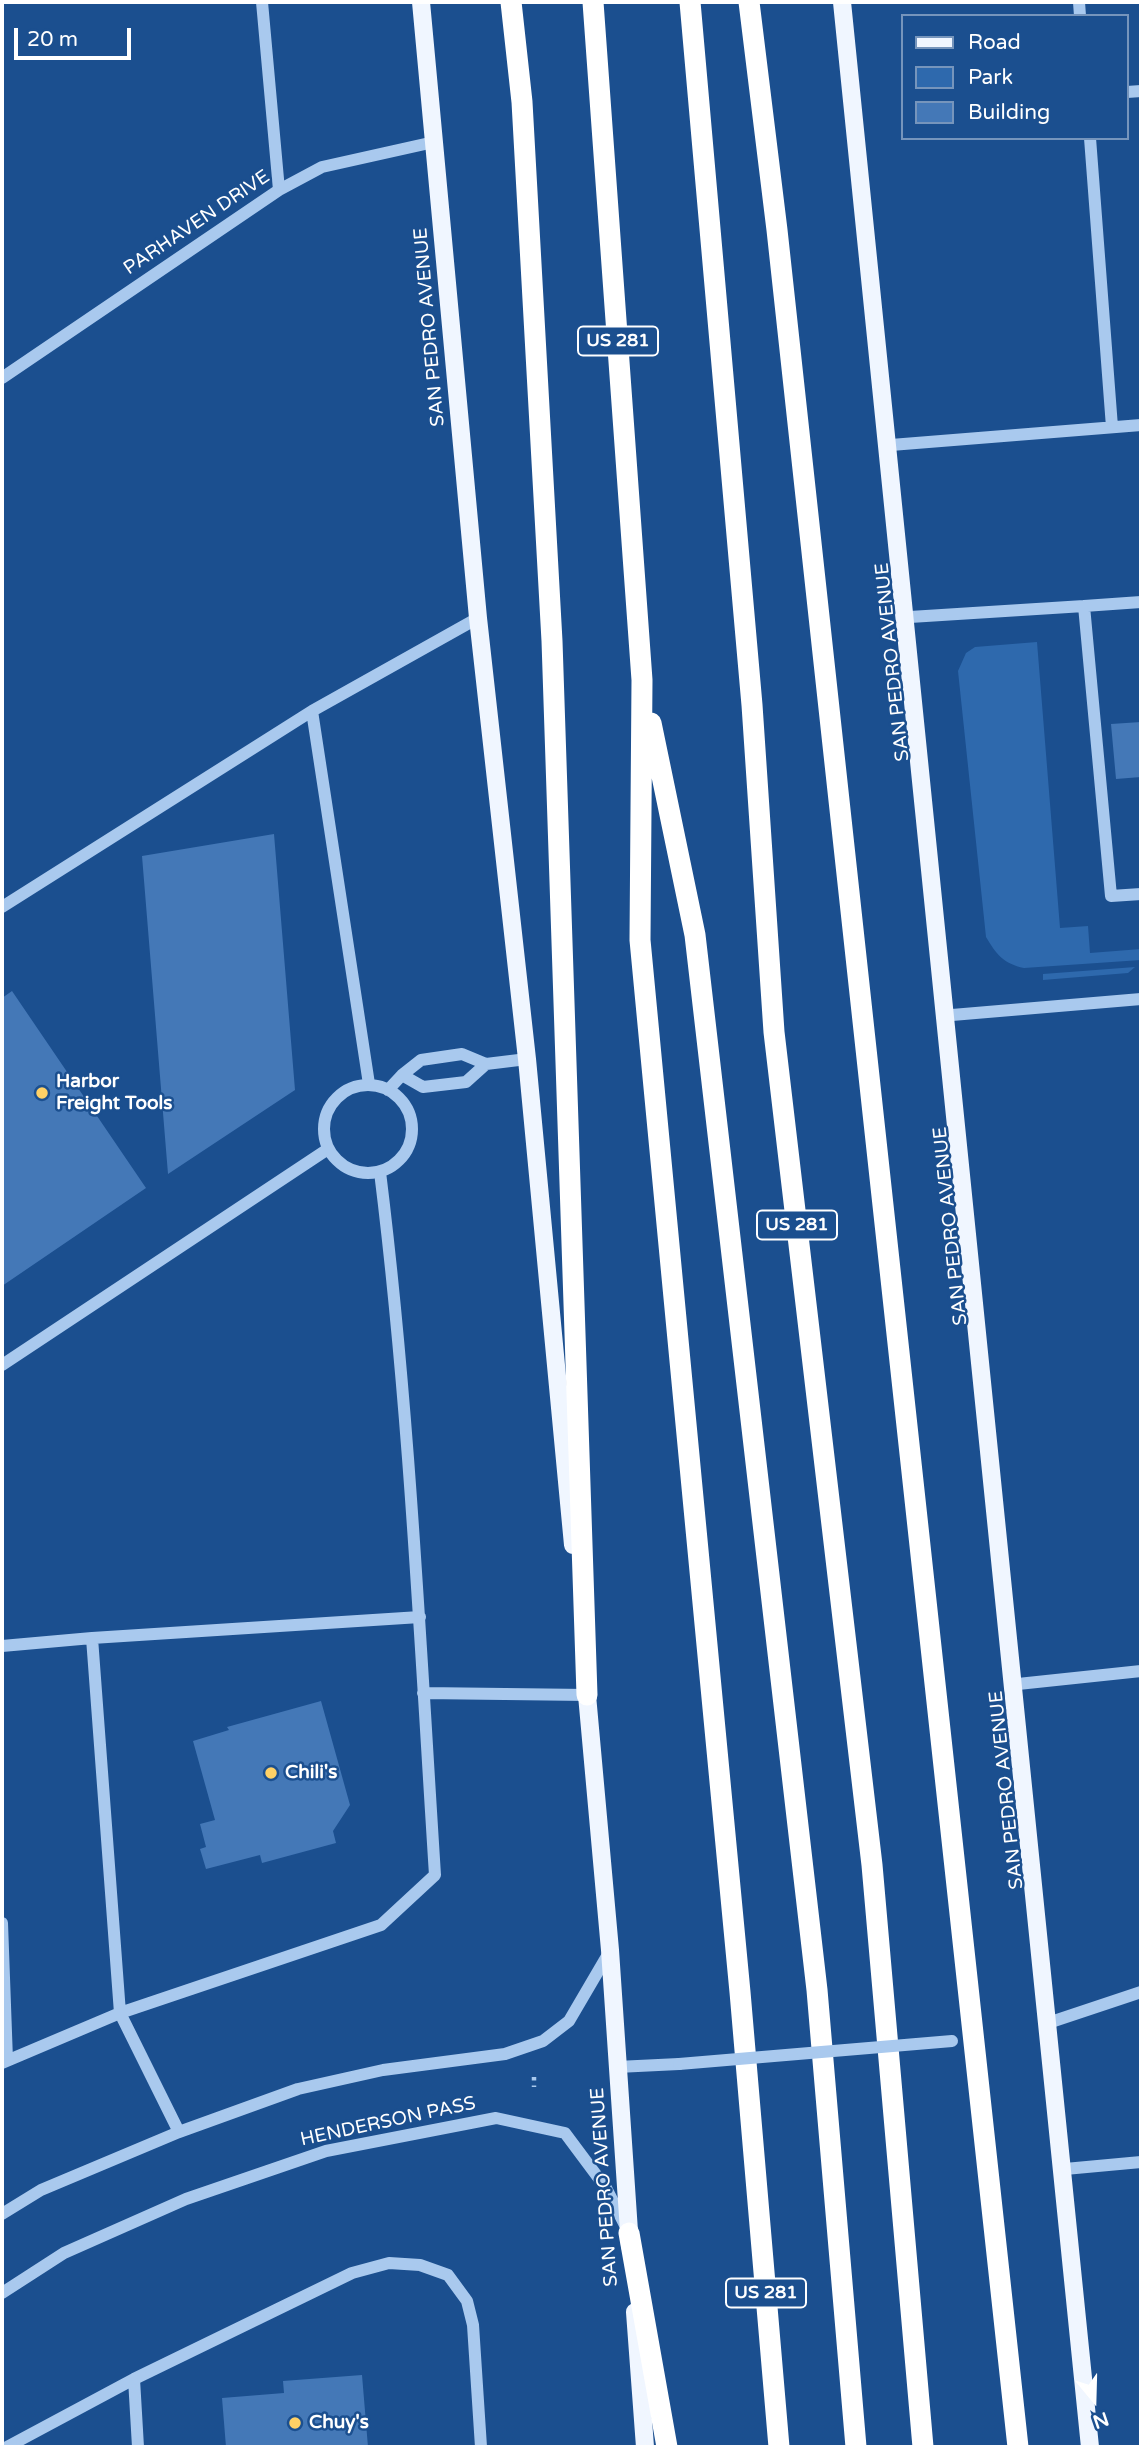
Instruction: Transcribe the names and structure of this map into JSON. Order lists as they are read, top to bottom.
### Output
{
  "streets": {
    "highway": ["US 281"],
    "main road": ["SAN PEDRO AVENUE"],
    "street": ["PARHAVEN DRIVE", "HENDERSON PASS"]
  },
  "crossings": [
    ["PARHAVEN DRIVE", "SAN PEDRO AVENUE"],
    ["SAN PEDRO AVENUE", "HENDERSON PASS"]
  ],
  "places": ["Harbor Freight Tools", "Chili's", "Chuy's"],
  "legend": ["Road", "Park", "Building"],
  "scale_bar": "20 m",
  "north": "bottom"
}
